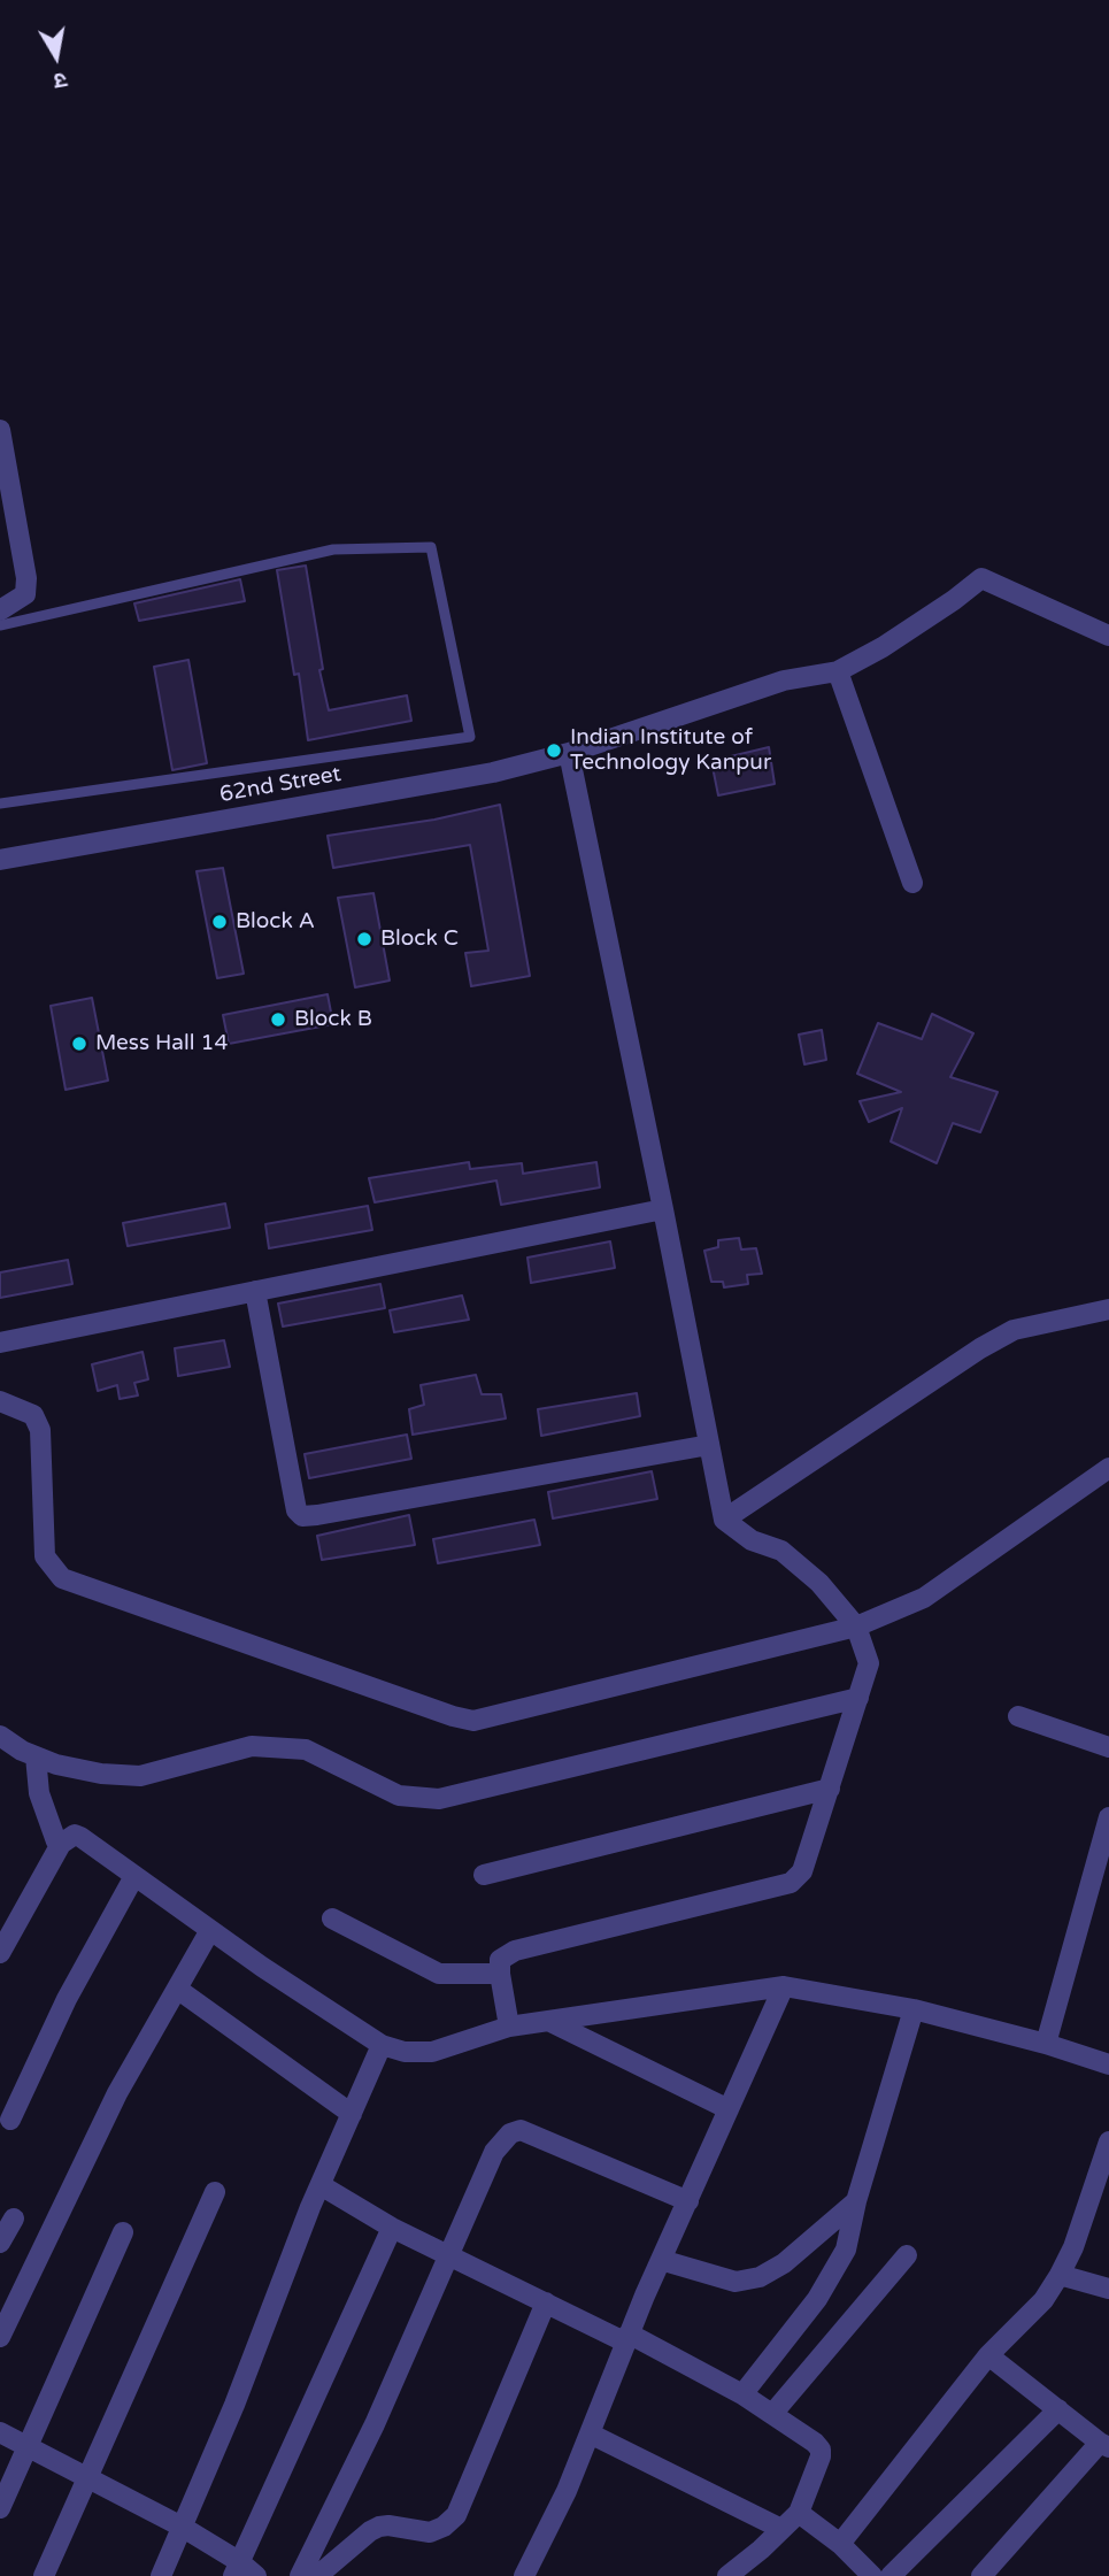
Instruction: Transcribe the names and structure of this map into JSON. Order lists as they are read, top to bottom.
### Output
{
  "streets": {
    "street": ["62nd Street"]
  },
  "places": [
    "Indian Institute of Technology Kanpur",
    "Block A",
    "Block C",
    "Block B",
    "Mess Hall 14"
  ],
  "north": "bottom"
}
